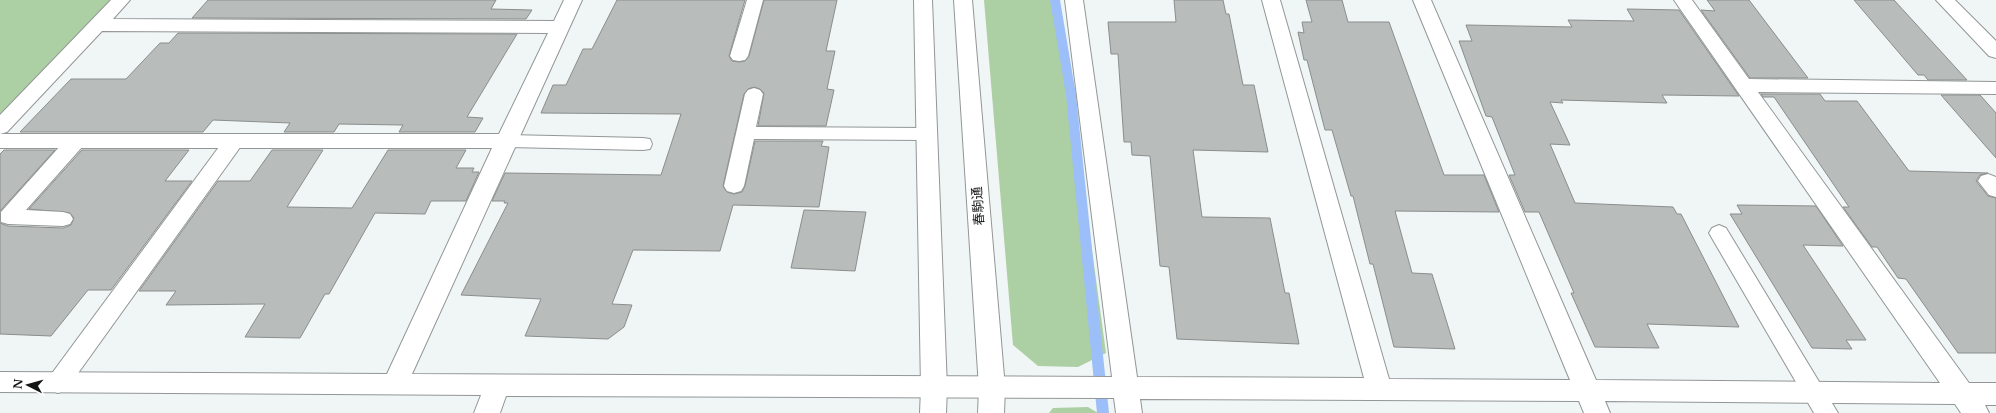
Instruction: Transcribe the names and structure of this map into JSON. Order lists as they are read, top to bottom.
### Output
{
  "streets": {
    "street": ["春駒通"]
  },
  "north": "left"
}
